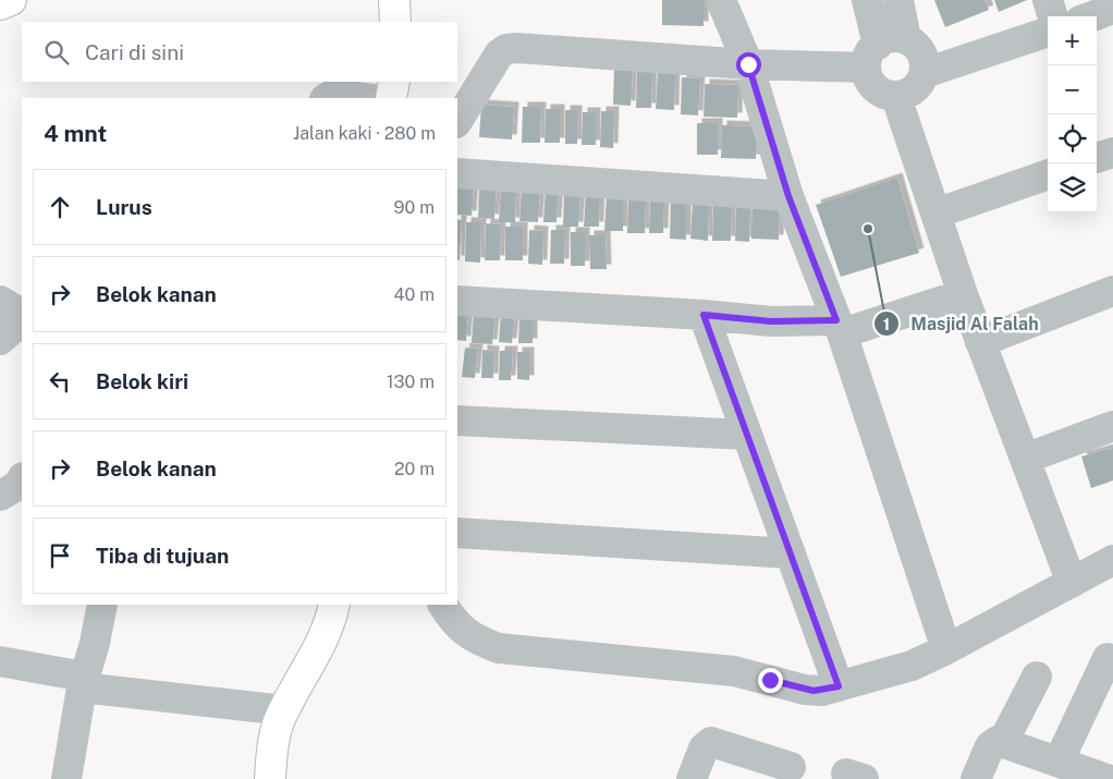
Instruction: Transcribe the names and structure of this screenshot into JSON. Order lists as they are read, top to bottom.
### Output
{
  "places": ["Masjid Al Falah"],
  "page": {
    "map_buttons": ["+", "−"],
    "search": "Cari di sini",
    "heading": ["4 mnt", "Jalan kaki · 280 m"],
    "list": [
      ["Lurus", "90 m"],
      ["Belok kanan", "40 m"],
      ["Belok kiri", "130 m"],
      ["Belok kanan", "20 m"],
      "Tiba di tujuan"
    ]
  }
}
